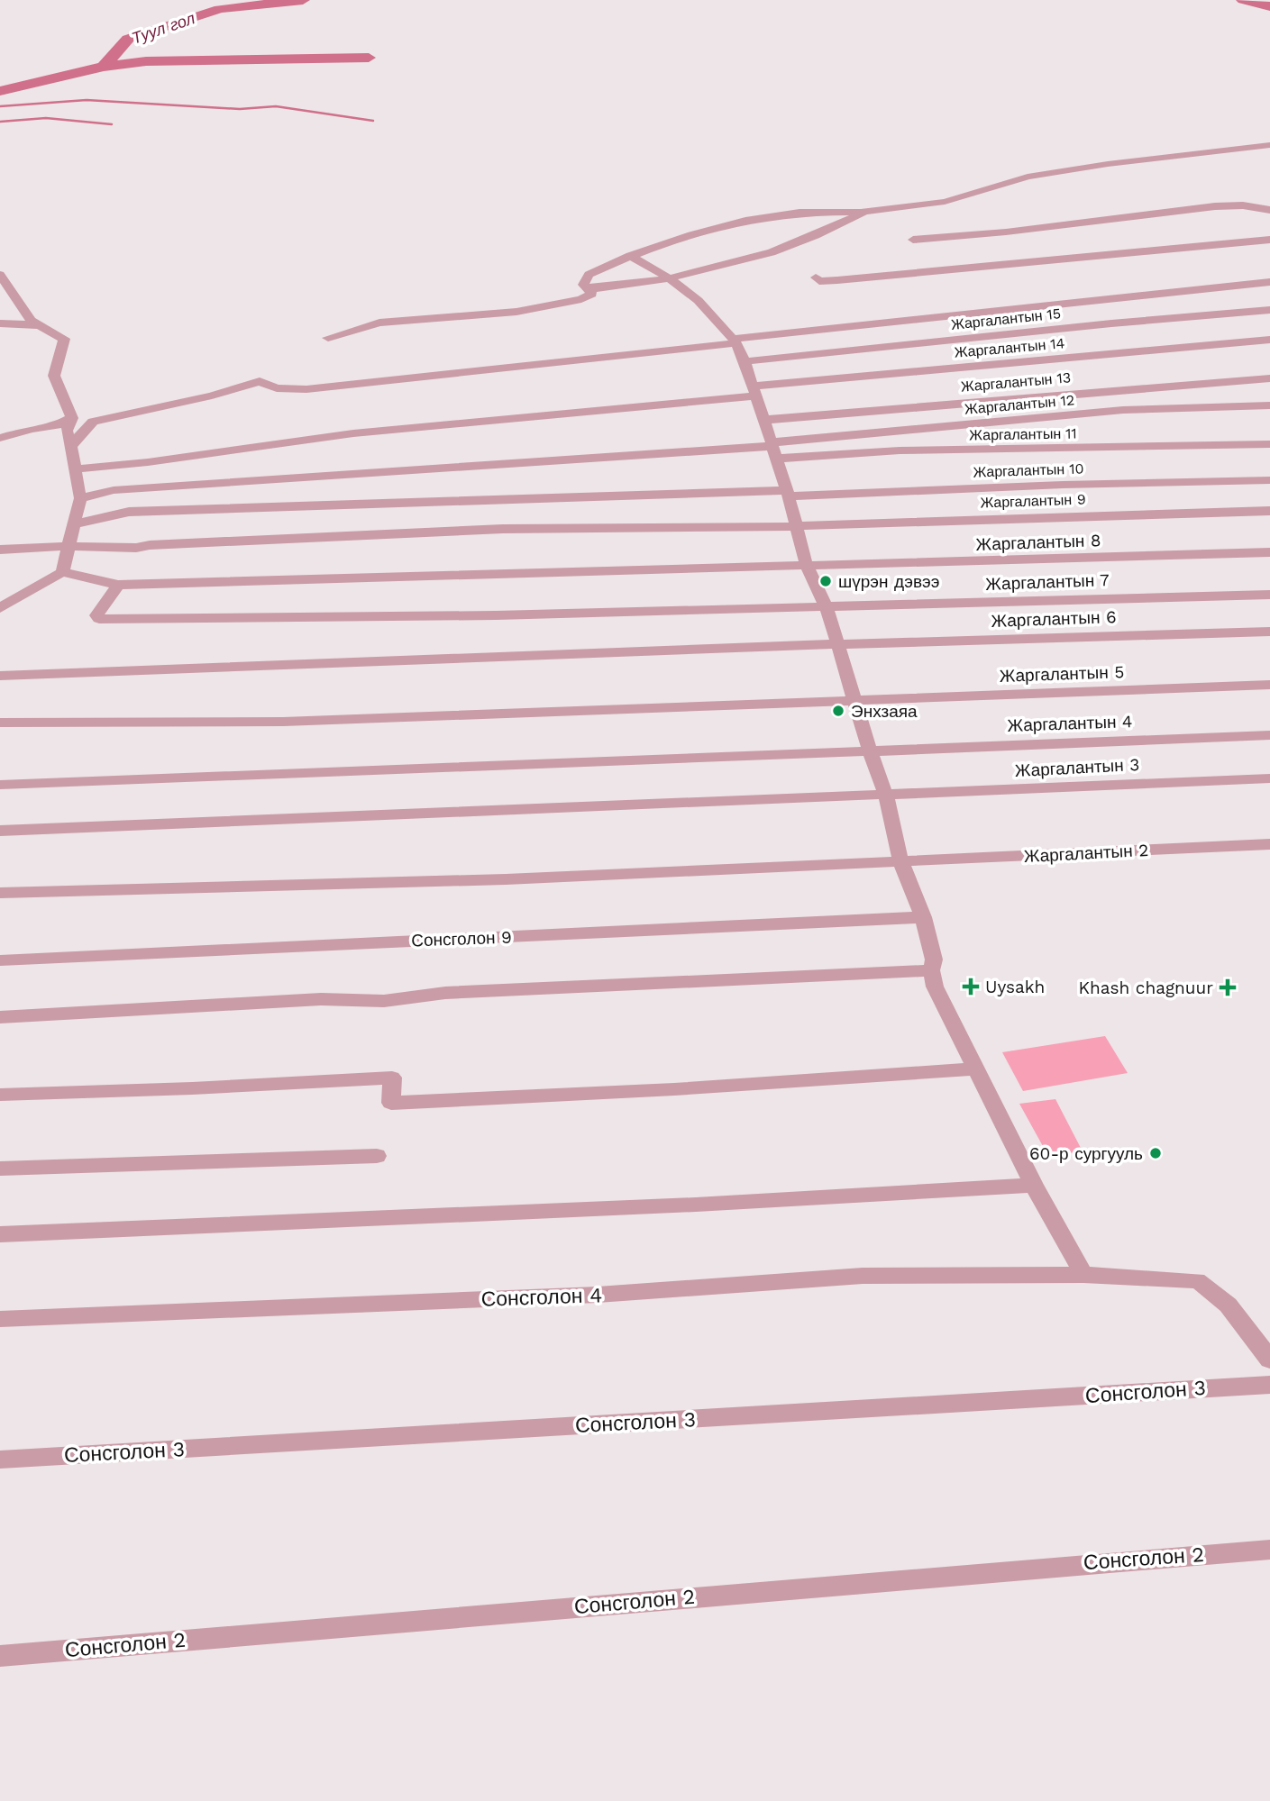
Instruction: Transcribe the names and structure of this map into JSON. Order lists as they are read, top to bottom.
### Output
{
  "streets": {
    "street": [
      "Жаргалантын 15",
      "Жаргалантын 14",
      "Жаргалантын 13",
      "Жаргалантын 12",
      "Жаргалантын 11",
      "Жаргалантын 10",
      "Жаргалантын 9",
      "Жаргалантын 8",
      "Жаргалантын 7",
      "Жаргалантын 6",
      "Жаргалантын 5",
      "Жаргалантын 4",
      "Жаргалантын 3",
      "Жаргалантын 2",
      "Сонсголон 9",
      "Сонсголон 4",
      "Сонсголон 3",
      "Сонсголон 2"
    ]
  },
  "crossings": [
    ["Жаргалантын 12", "Жаргалантын 11"],
    ["Жаргалантын 8", "Жаргалантын 7"]
  ],
  "water": ["Туул гол"],
  "places": {
    "other": ["шүрэн дэвээ", "Энхзаяа", "60-р сургууль"],
    "health": ["Uysakh", "Khash chagnuur"]
  }
}
